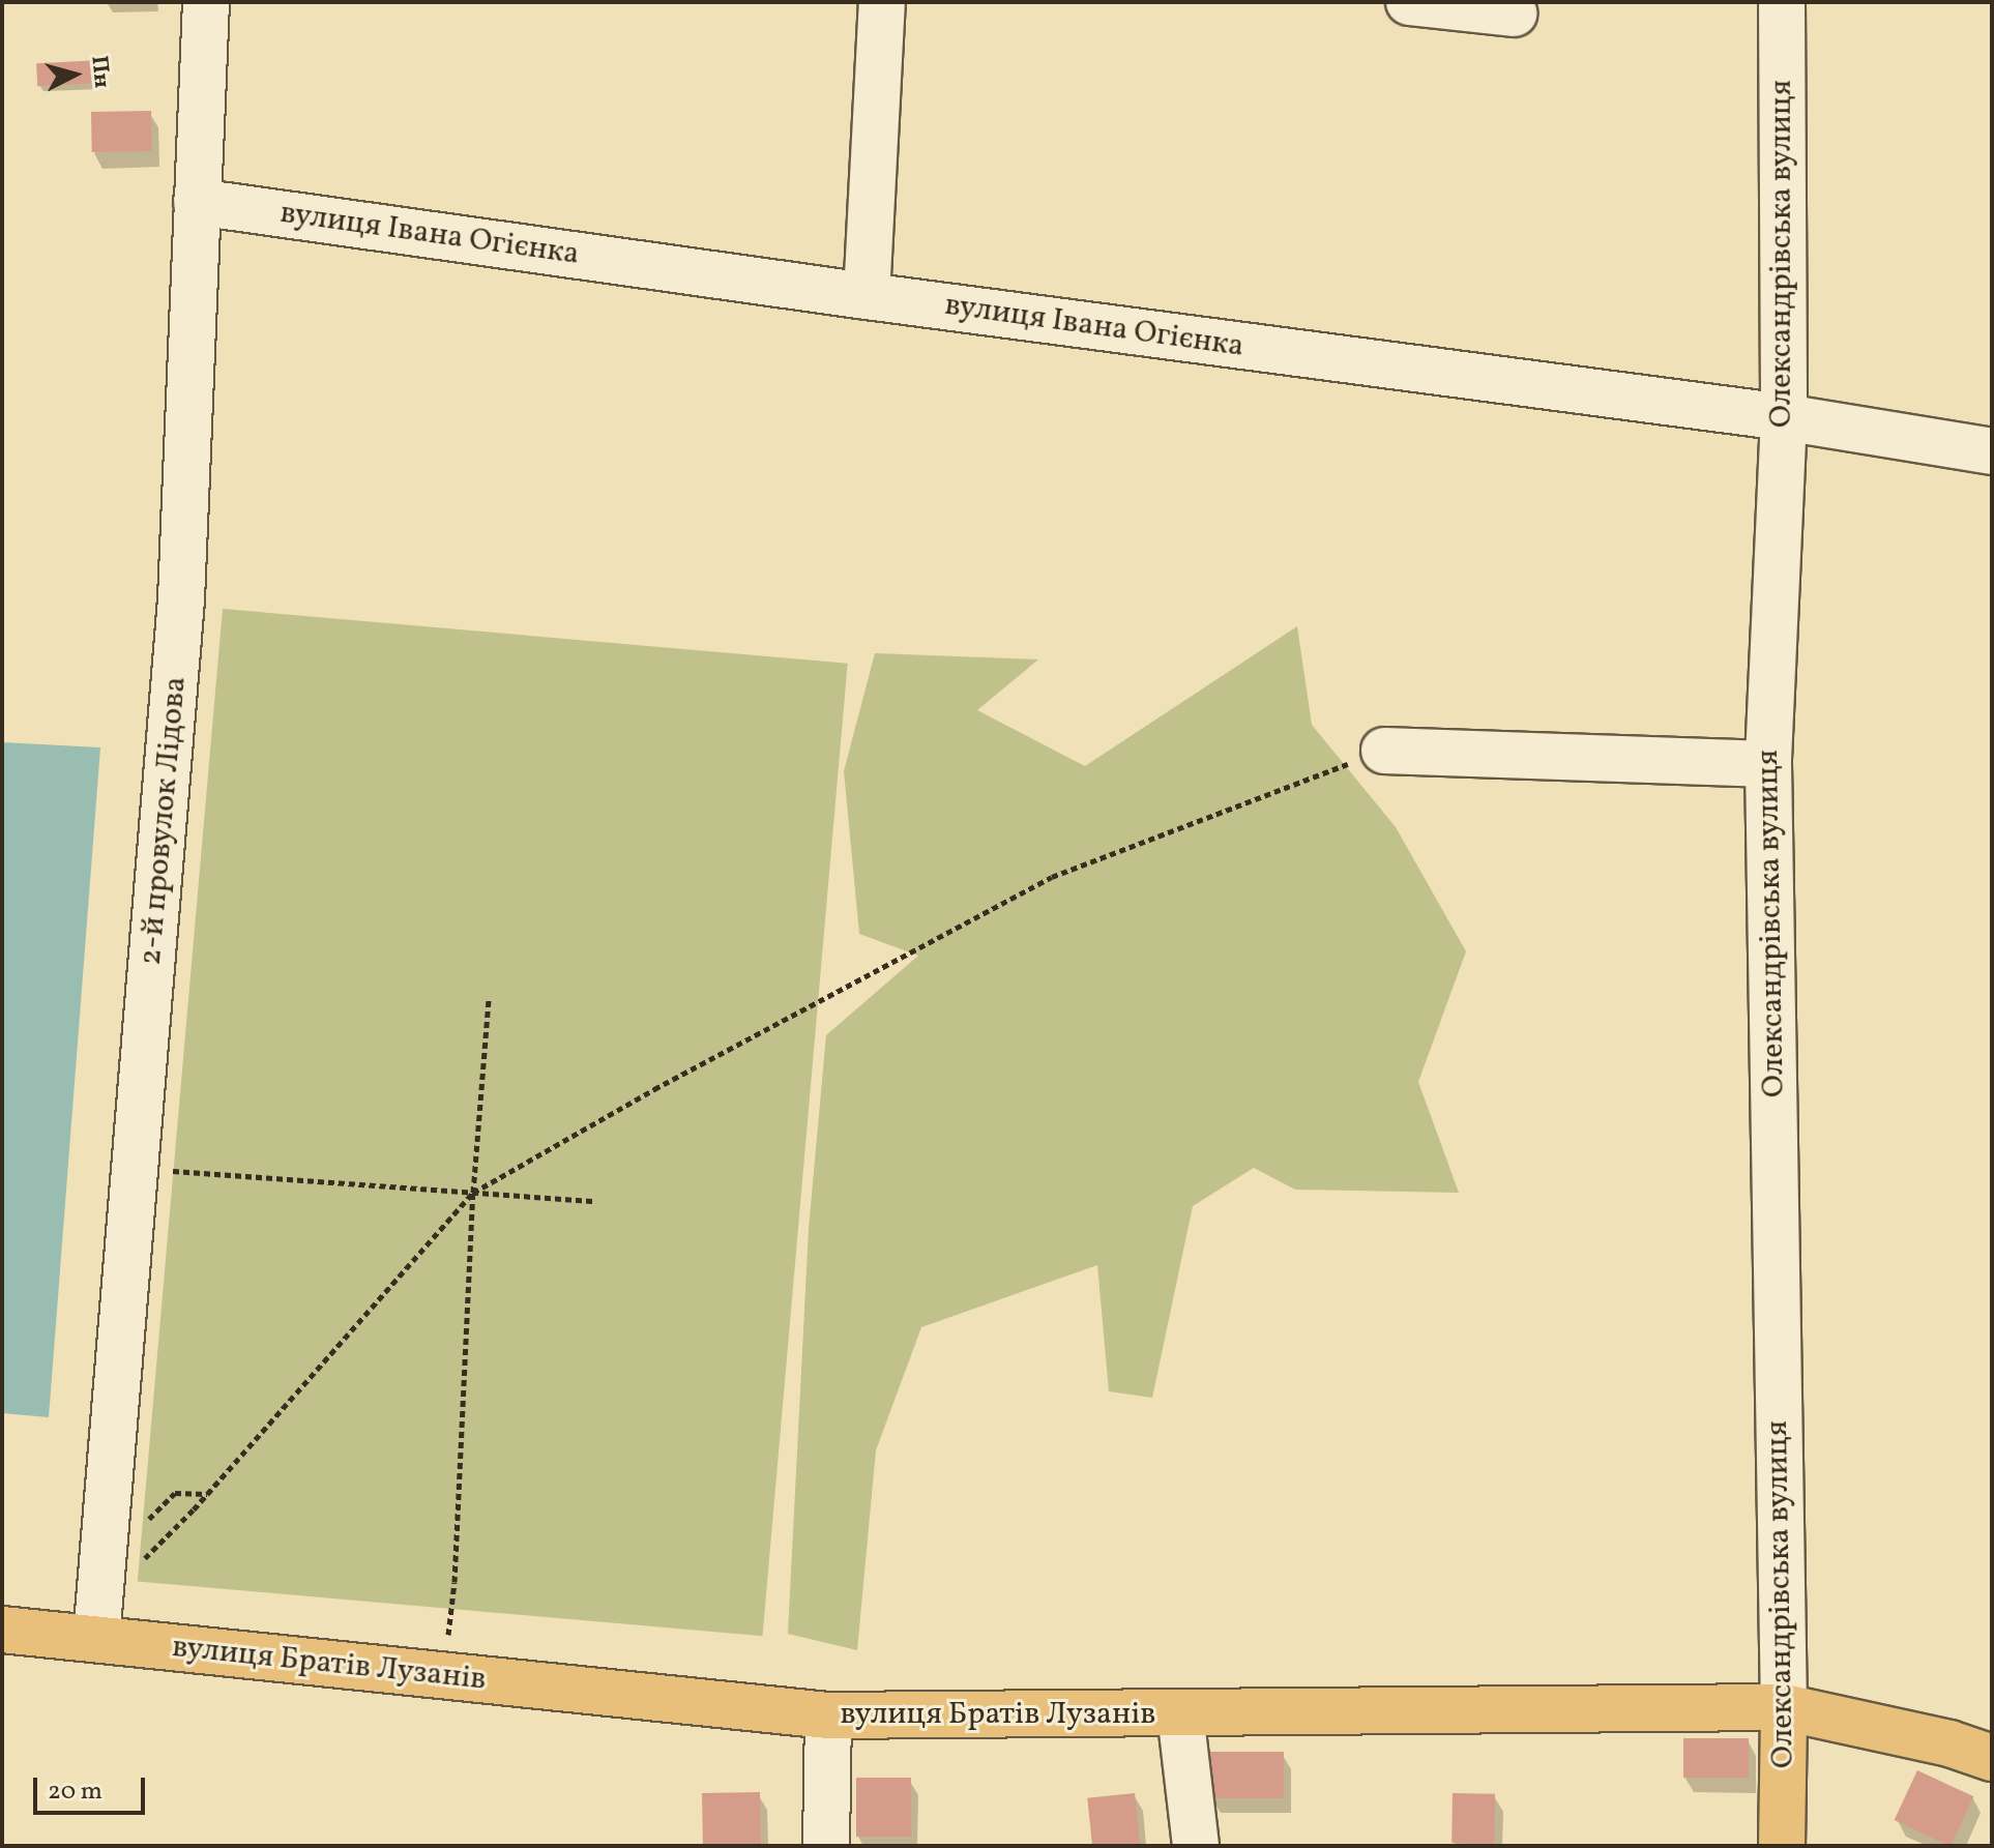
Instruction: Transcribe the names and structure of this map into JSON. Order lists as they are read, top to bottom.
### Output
{
  "streets": {
    "main road": ["Олександрівська вулиця", "вулиця Братів Лузанів"],
    "street": ["вулиця Івана Огієнка", "2-й провулок Лідова"]
  },
  "crossings": [
    ["вулиця Івана Огієнка", "Олександрівська вулиця"],
    ["вулиця Івана Огієнка", "2-й провулок Лідова"],
    ["Олександрівська вулиця", "вулиця Братів Лузанів"],
    ["2-й провулок Лідова", "вулиця Братів Лузанів"]
  ],
  "scale_bar": "20 m",
  "north": "right"
}
